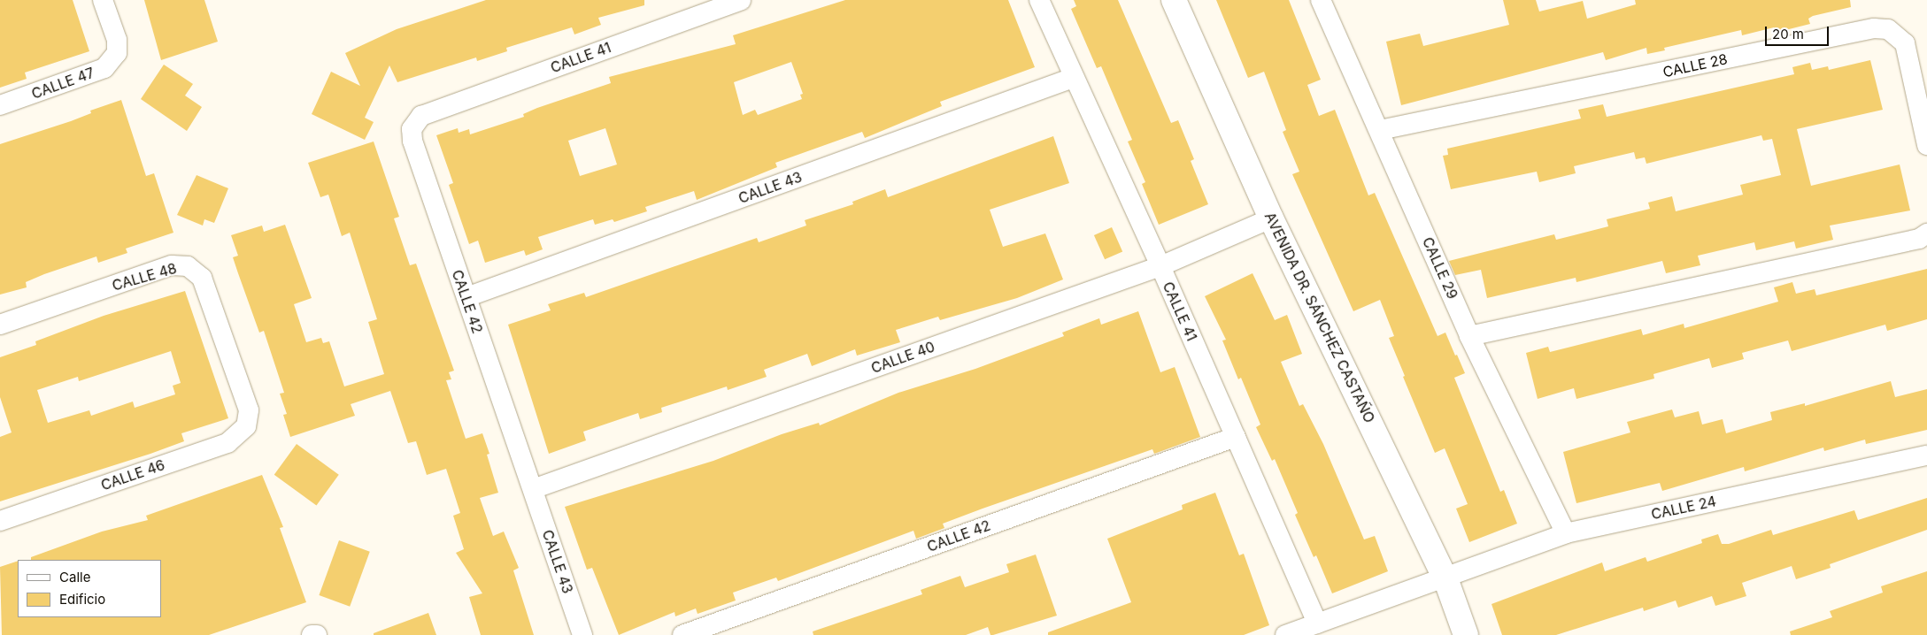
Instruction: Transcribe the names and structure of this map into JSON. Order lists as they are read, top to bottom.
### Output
{
  "streets": {
    "street": [
      "CALLE 41",
      "CALLE 28",
      "CALLE 47",
      "CALLE 43",
      "CALLE 29",
      "CALLE 48",
      "CALLE 42",
      "AVENIDA DR. SÁNCHEZ CASTAÑO",
      "CALLE 40",
      "CALLE 46",
      "CALLE 24"
    ]
  },
  "crossings": [
    ["CALLE 41", "CALLE 43"],
    ["CALLE 41", "CALLE 42"],
    ["CALLE 41", "CALLE 40"],
    ["CALLE 41", "CALLE 24"],
    ["CALLE 28", "CALLE 29"],
    ["CALLE 43", "CALLE 42"],
    ["CALLE 43", "CALLE 40"],
    ["CALLE 29", "CALLE 24"],
    ["CALLE 48", "CALLE 46"],
    ["CALLE 42", "CALLE 40"],
    ["AVENIDA DR. SÁNCHEZ CASTAÑO", "CALLE 40"],
    ["AVENIDA DR. SÁNCHEZ CASTAÑO", "CALLE 24"]
  ],
  "legend": ["Calle", "Edificio"],
  "scale_bar": "20 m"
}
